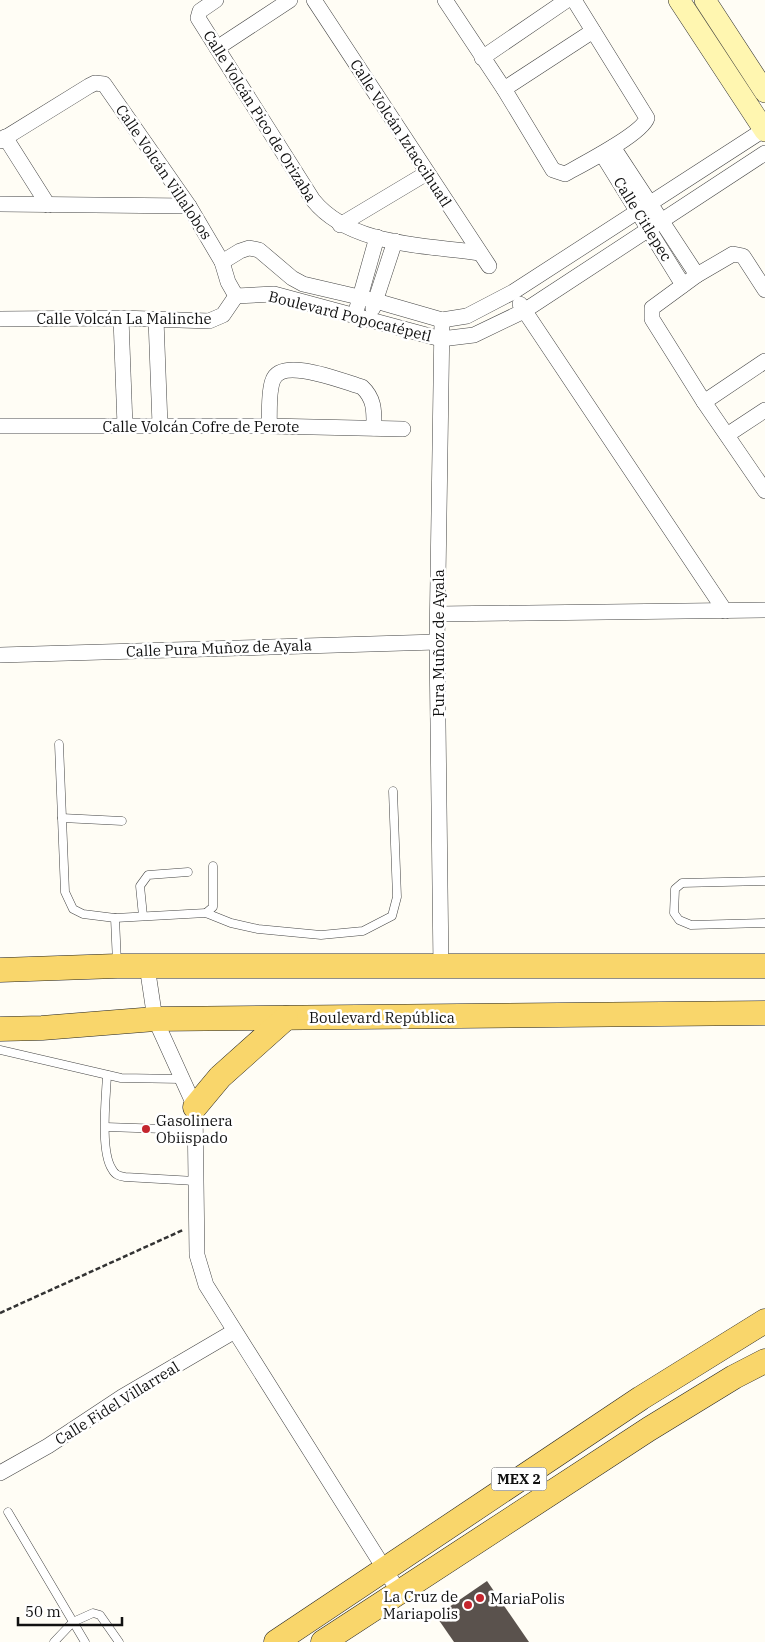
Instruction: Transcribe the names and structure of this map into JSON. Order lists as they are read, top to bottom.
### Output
{
  "streets": {
    "main road": ["Boulevard República", "MEX 2"],
    "street": [
      "Calle Volcán Pico de Orizaba",
      "Calle Volcán Iztaccihuatl",
      "Calle Volcán Villalobos",
      "Calle Citlepec",
      "Boulevard Popocatépetl",
      "Calle Volcán La Malinche",
      "Calle Volcán Cofre de Perote",
      "Pura Muñoz de Ayala",
      "Calle Pura Muñoz de Ayala",
      "Calle Fidel Villarreal"
    ]
  },
  "crossings": [
    ["Calle Volcán Pico de Orizaba", "Calle Volcán Iztaccihuatl"],
    ["Calle Volcán Villalobos", "Boulevard Popocatépetl"],
    ["Calle Citlepec", "Boulevard Popocatépetl"],
    ["Boulevard Popocatépetl", "Calle Volcán La Malinche"],
    ["Boulevard Popocatépetl", "Pura Muñoz de Ayala"],
    ["Pura Muñoz de Ayala", "Calle Pura Muñoz de Ayala"]
  ],
  "places": ["Gasolinera Obiispado", "MariaPolis", "La Cruz de Mariapolis"],
  "scale_bar": "50 m"
}
